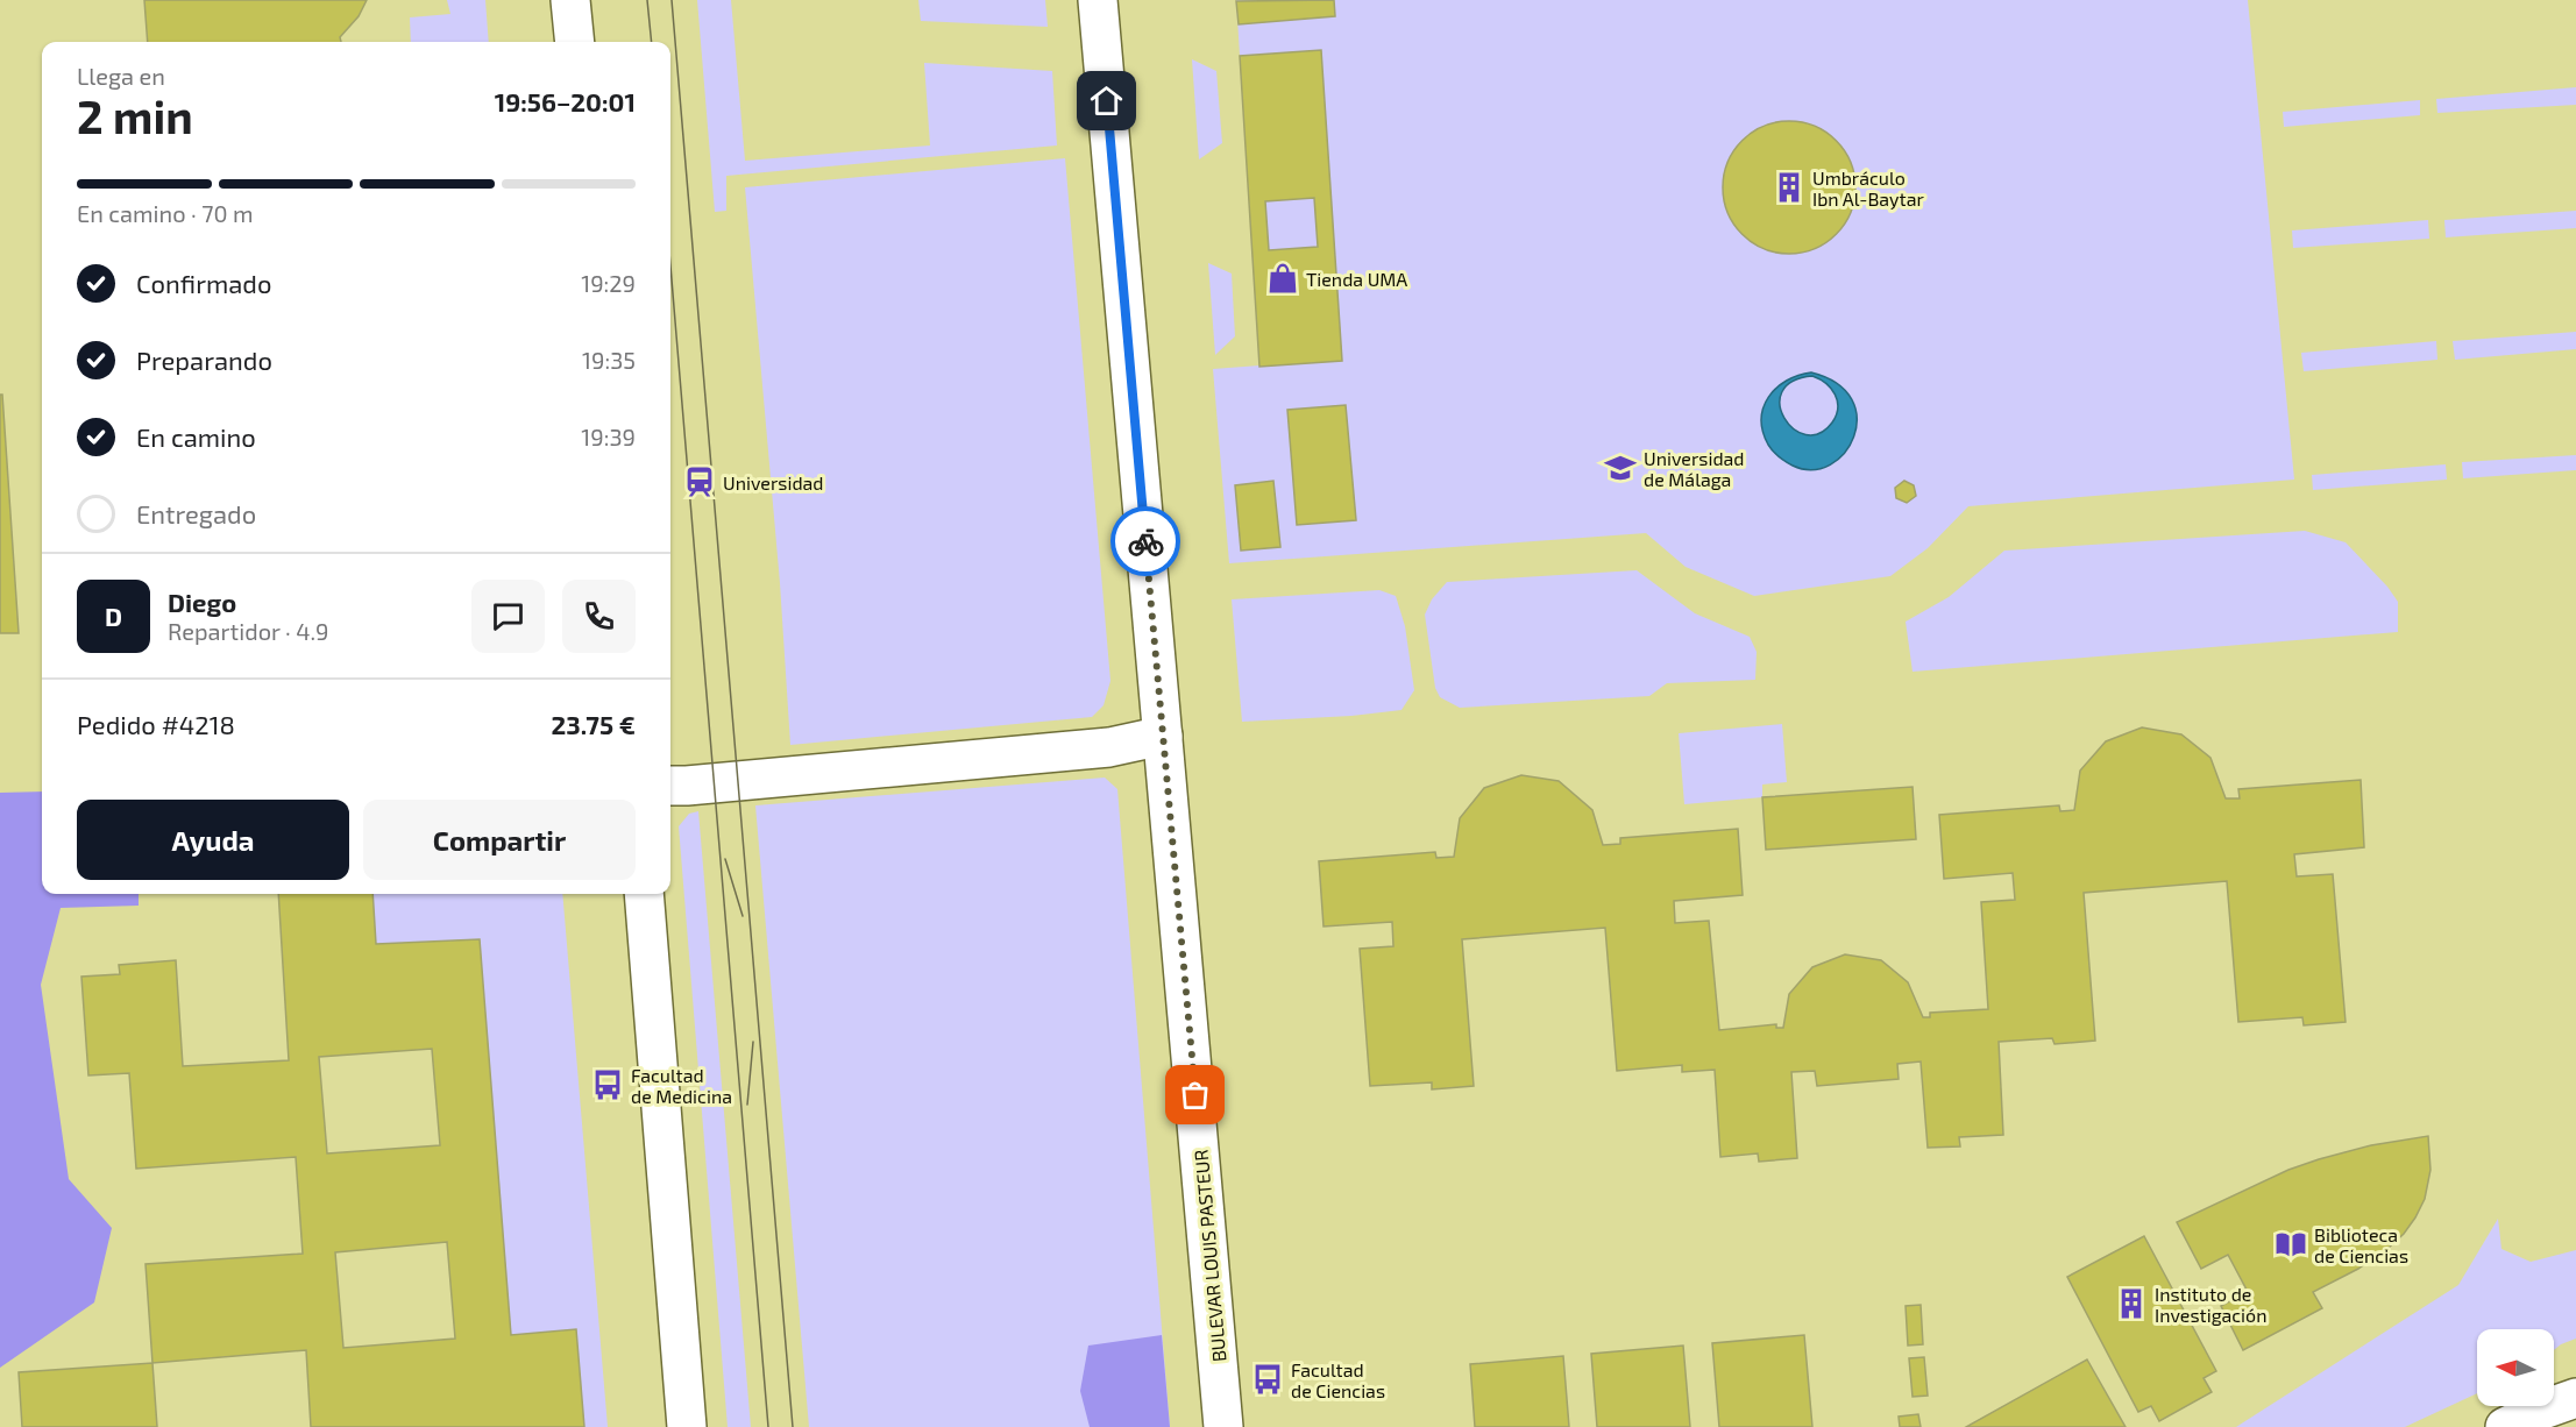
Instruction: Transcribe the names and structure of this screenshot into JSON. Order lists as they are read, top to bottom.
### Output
{
  "streets": {
    "street": ["BULEVAR LOUIS PASTEUR"]
  },
  "places": {
    "building": ["Umbráculo Ibn Al-Baytar", "Instituto de Investigación"],
    "shop": ["Tienda UMA"],
    "school or university": ["Universidad de Málaga"],
    "station": ["Universidad"],
    "bus stop": ["Facultad de Medicina", "Facultad de Ciencias"],
    "library": ["Biblioteca de Ciencias"]
  },
  "north": "left",
  "page": {
    "heading": ["2 min", "Llega en", "19:56–20:01"],
    "panel": [
      "Diego",
      "Repartidor · 4.9",
      "Pedido #4218",
      "23.75 €"
    ],
    "bar": "En camino · 70 m",
    "list": [
      ["Confirmado", "19:29"],
      ["Preparando", "19:35"],
      ["En camino", "19:39"],
      "Entregado"
    ],
    "round": "D",
    "buttons": ["Ayuda", "Compartir"]
  }
}
